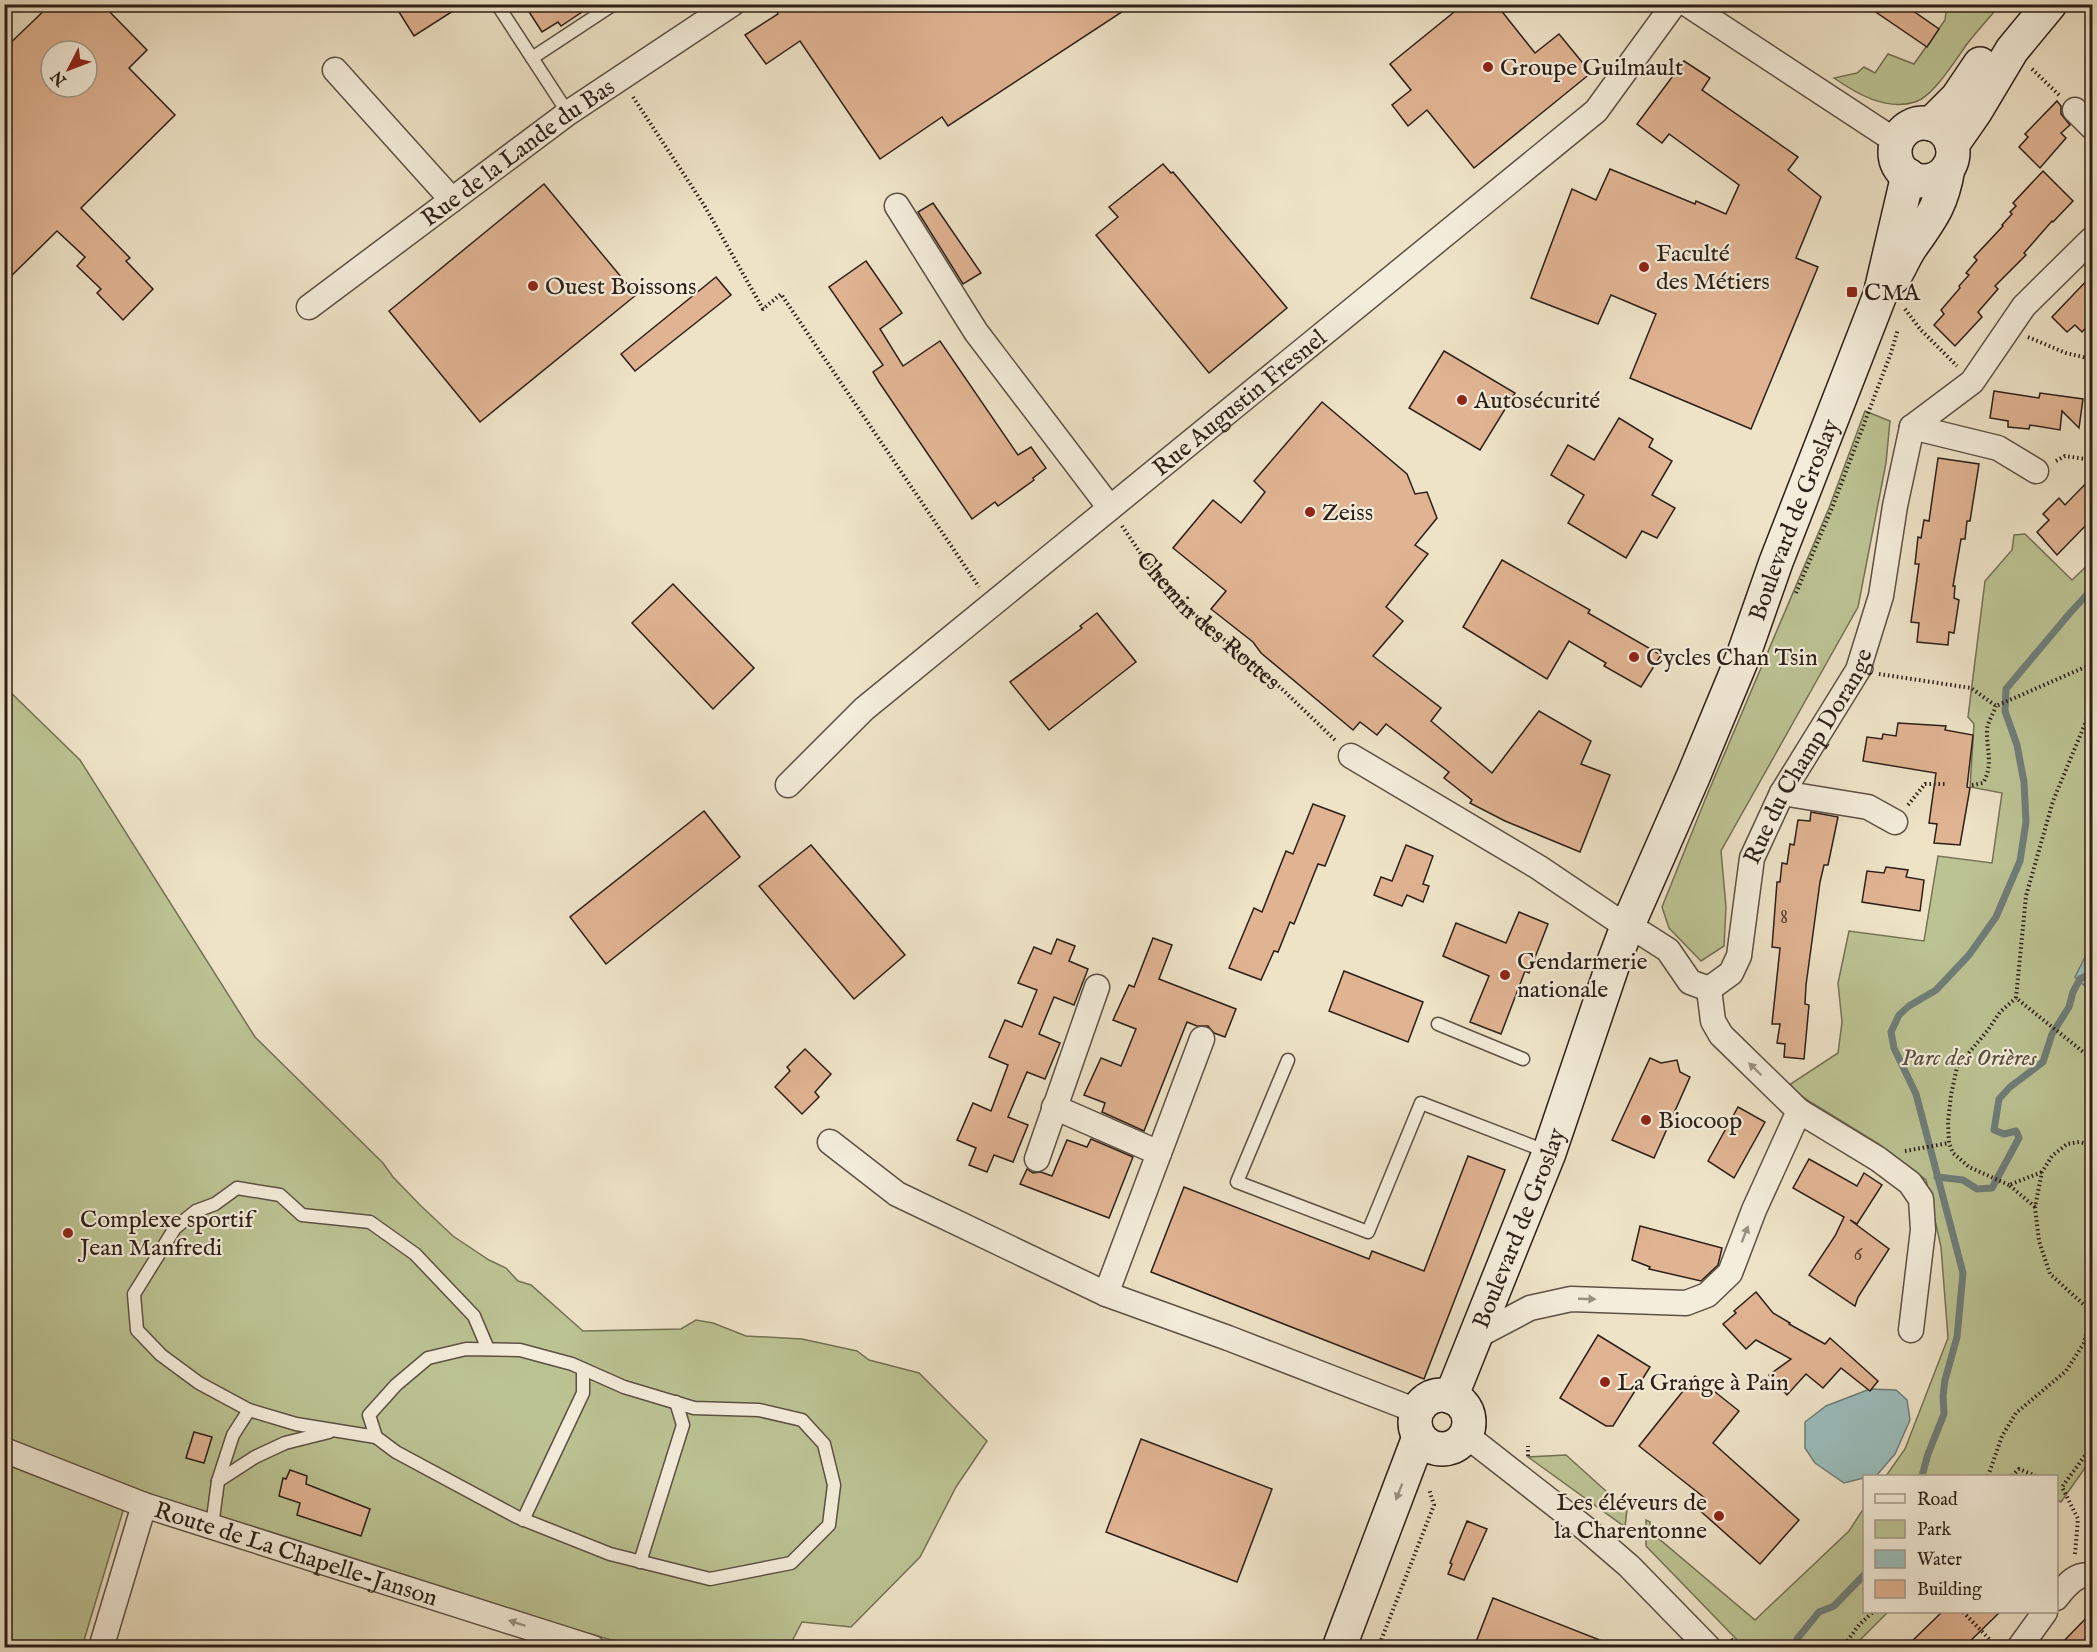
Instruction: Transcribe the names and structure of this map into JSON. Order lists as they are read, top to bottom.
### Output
{
  "streets": {
    "main road": ["Boulevard de Groslay"],
    "street": [
      "Rue de la Lande du Bas",
      "Rue Augustin Fresnel",
      "Rue du Champ Dorange",
      "Route de La Chapelle-Janson"
    ],
    "path": ["Chemin des Rottes"]
  },
  "crossings": [
    ["Rue Augustin Fresnel", "Chemin des Rottes"]
  ],
  "one_way": ["Route de La Chapelle-Janson"],
  "parks": ["Parc des Orières"],
  "places": {
    "other": [
      "Groupe Guilmault",
      "Faculté des Métiers",
      "Ouest Boissons",
      "Autosécurité",
      "Zeiss",
      "Cycles Chan Tsin",
      "Gendarmerie nationale",
      "Biocoop",
      "Complexe sportif Jean Manfredi",
      "La Grange à Pain",
      "Les éléveurs de la Charentonne"
    ],
    "transit": ["CMA"]
  },
  "house_numbers": ["8", "6"],
  "legend": [
    "Road",
    "Park",
    "Water",
    "Building"
  ],
  "north": "bottom left"
}
